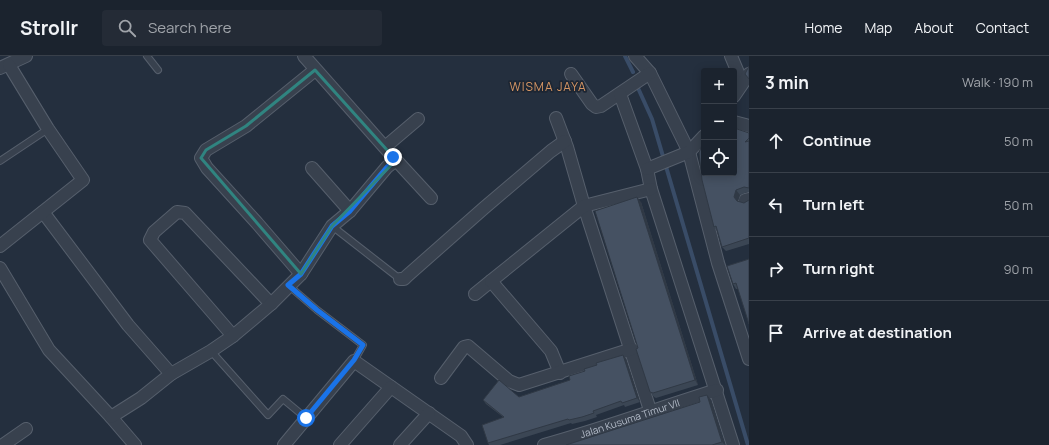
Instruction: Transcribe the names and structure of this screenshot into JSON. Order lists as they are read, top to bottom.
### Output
{
  "streets": {
    "street": ["Jalan Kusuma Timur VII"]
  },
  "districts": ["WISMA JAYA"],
  "page": {
    "header": "Strollr",
    "search": "Search here",
    "nav": [
      "Home",
      "Map",
      "About",
      "Contact"
    ],
    "heading": ["3 min", "Walk · 190 m"],
    "map_buttons": ["+", "−"],
    "list": [
      ["Continue", "50 m"],
      ["Turn left", "50 m"],
      ["Turn right", "90 m"],
      "Arrive at destination"
    ]
  }
}
